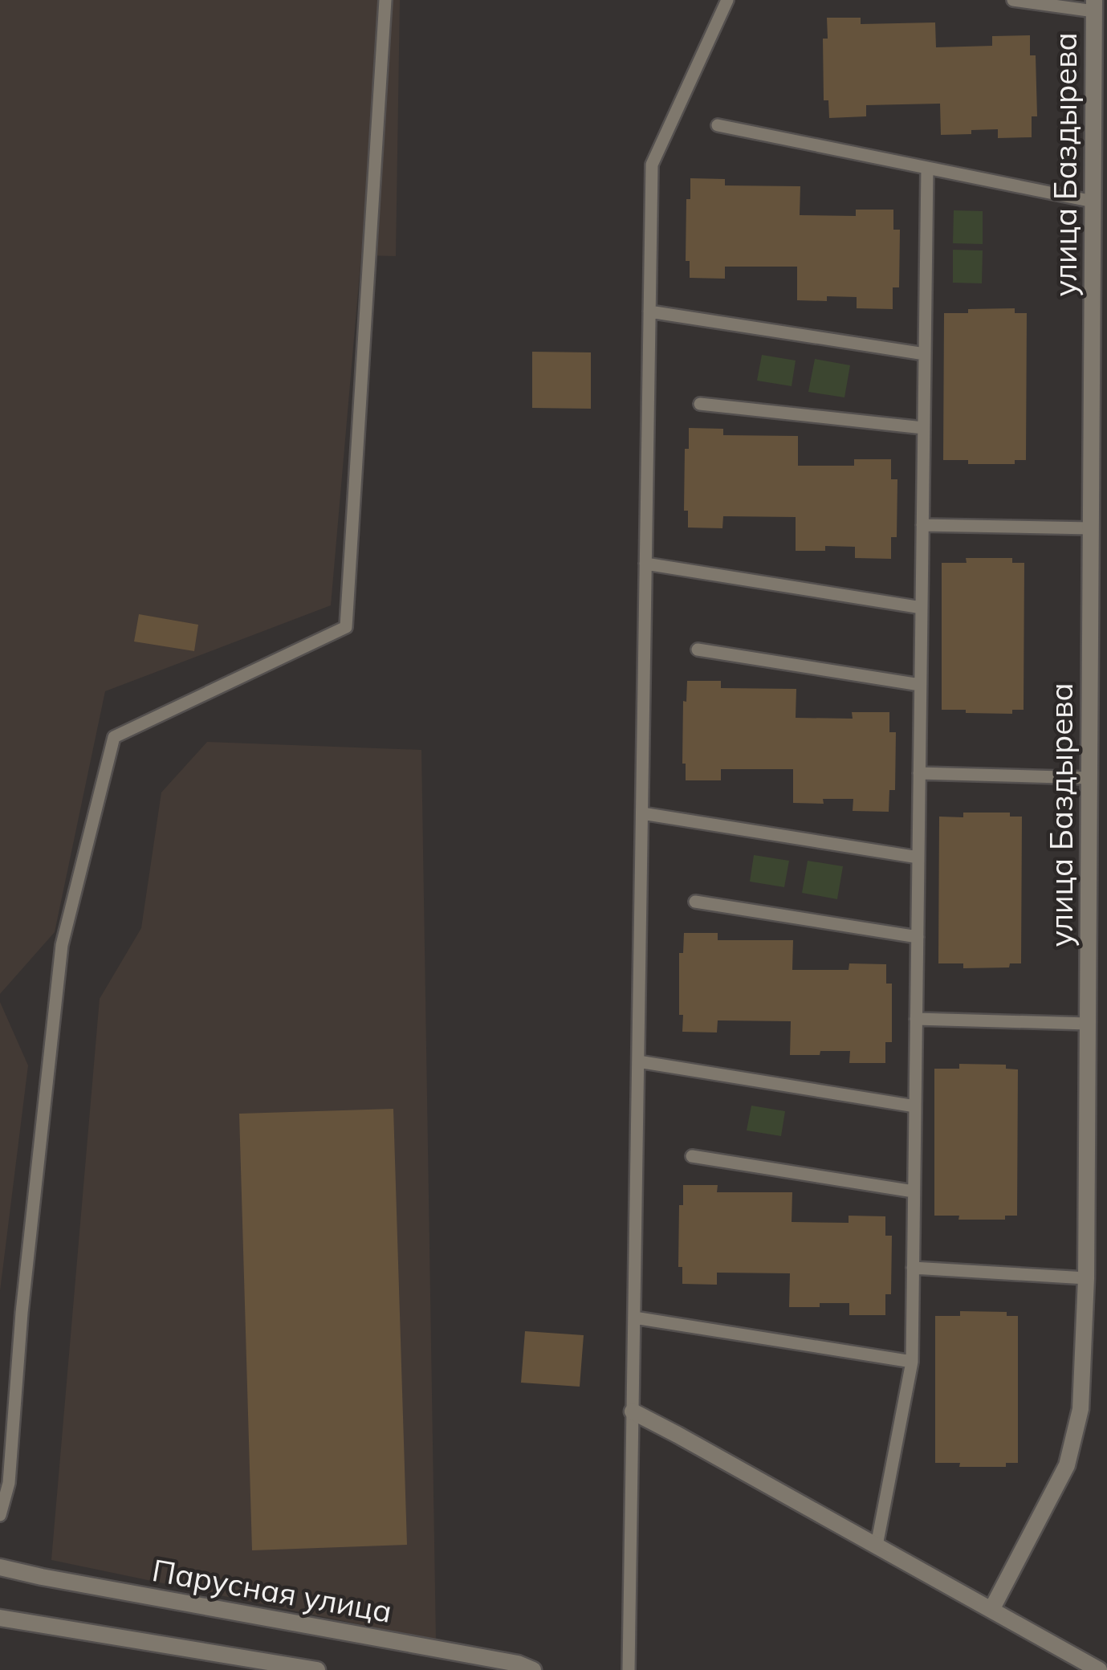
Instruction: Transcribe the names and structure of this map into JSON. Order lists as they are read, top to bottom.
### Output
{
  "streets": {
    "street": ["улица Баздырева", "Парусная улица"]
  }
}
